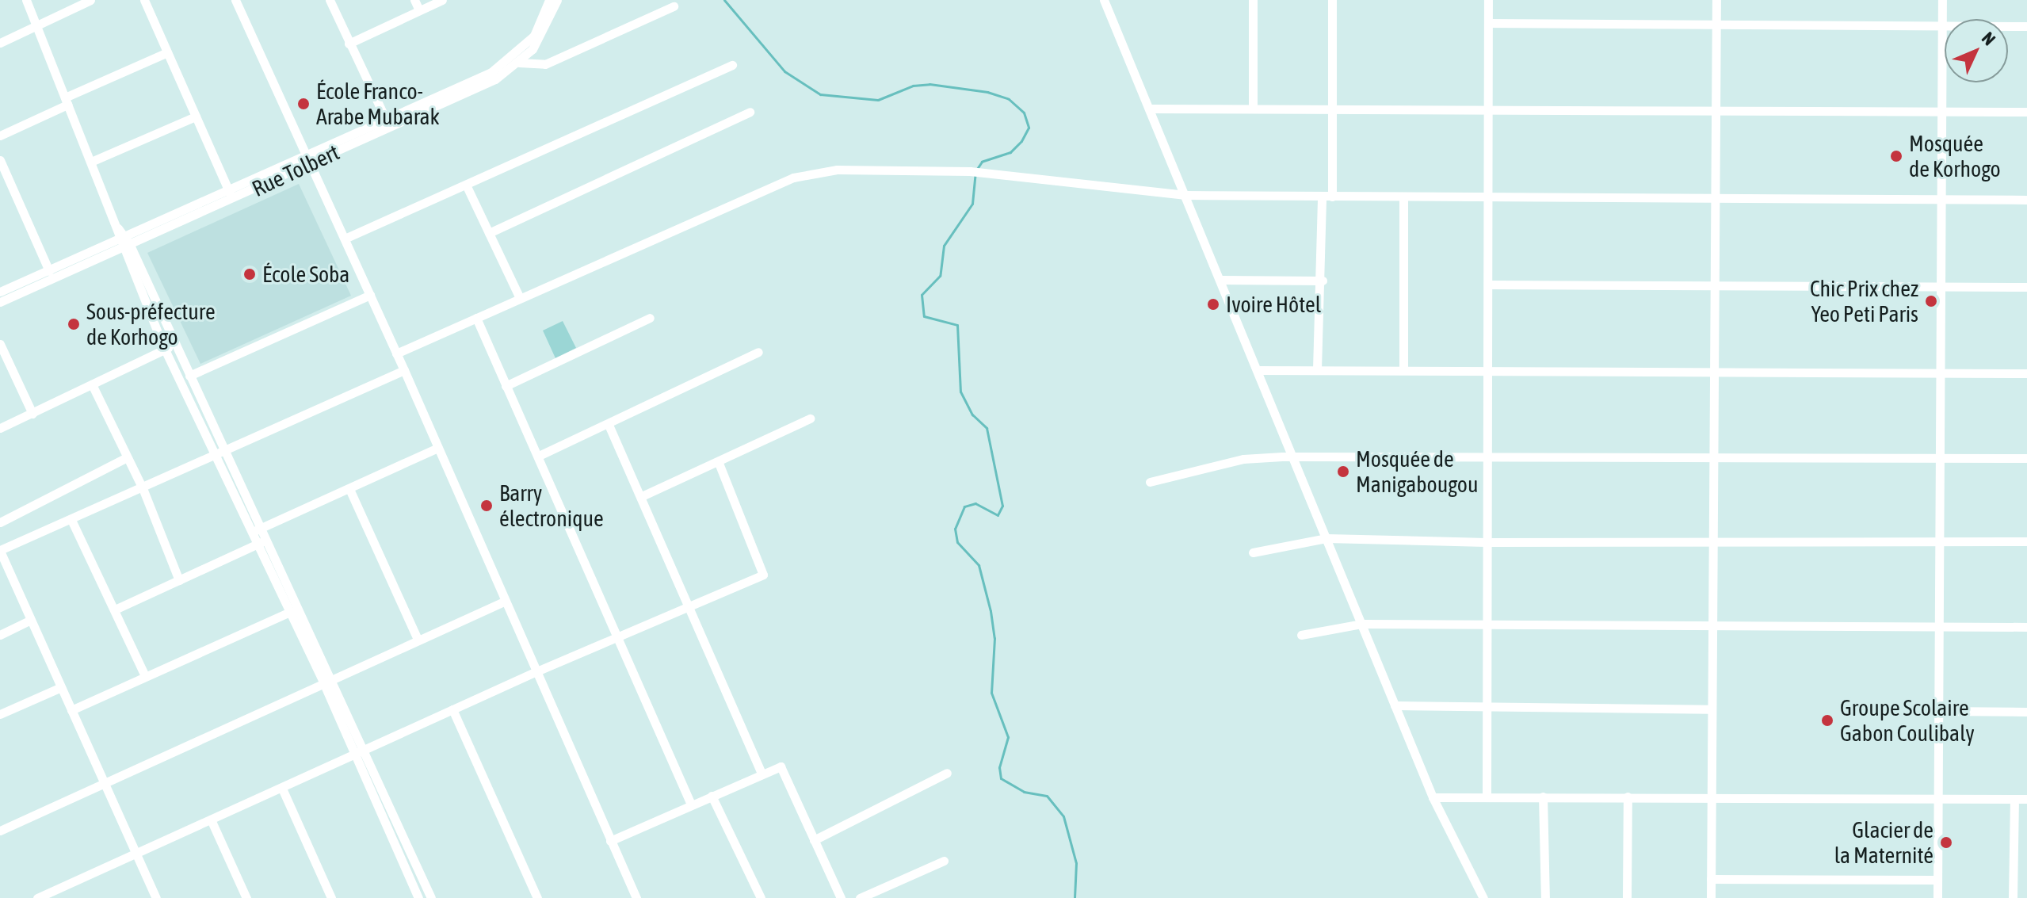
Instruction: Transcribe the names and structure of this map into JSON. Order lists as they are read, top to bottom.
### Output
{
  "streets": {
    "street": ["Rue Tolbert"]
  },
  "places": [
    "École Franco- Arabe Mubarak",
    "Mosquée de Korhogo",
    "École Soba",
    "Chic Prix chez Yeo Peti Paris",
    "Ivoire Hôtel",
    "Sous-préfecture de Korhogo",
    "Mosquée de Manigabougou",
    "Barry électronique",
    "Groupe Scolaire Gabon Coulibaly",
    "Glacier de la Maternité"
  ],
  "north": "top right"
}
